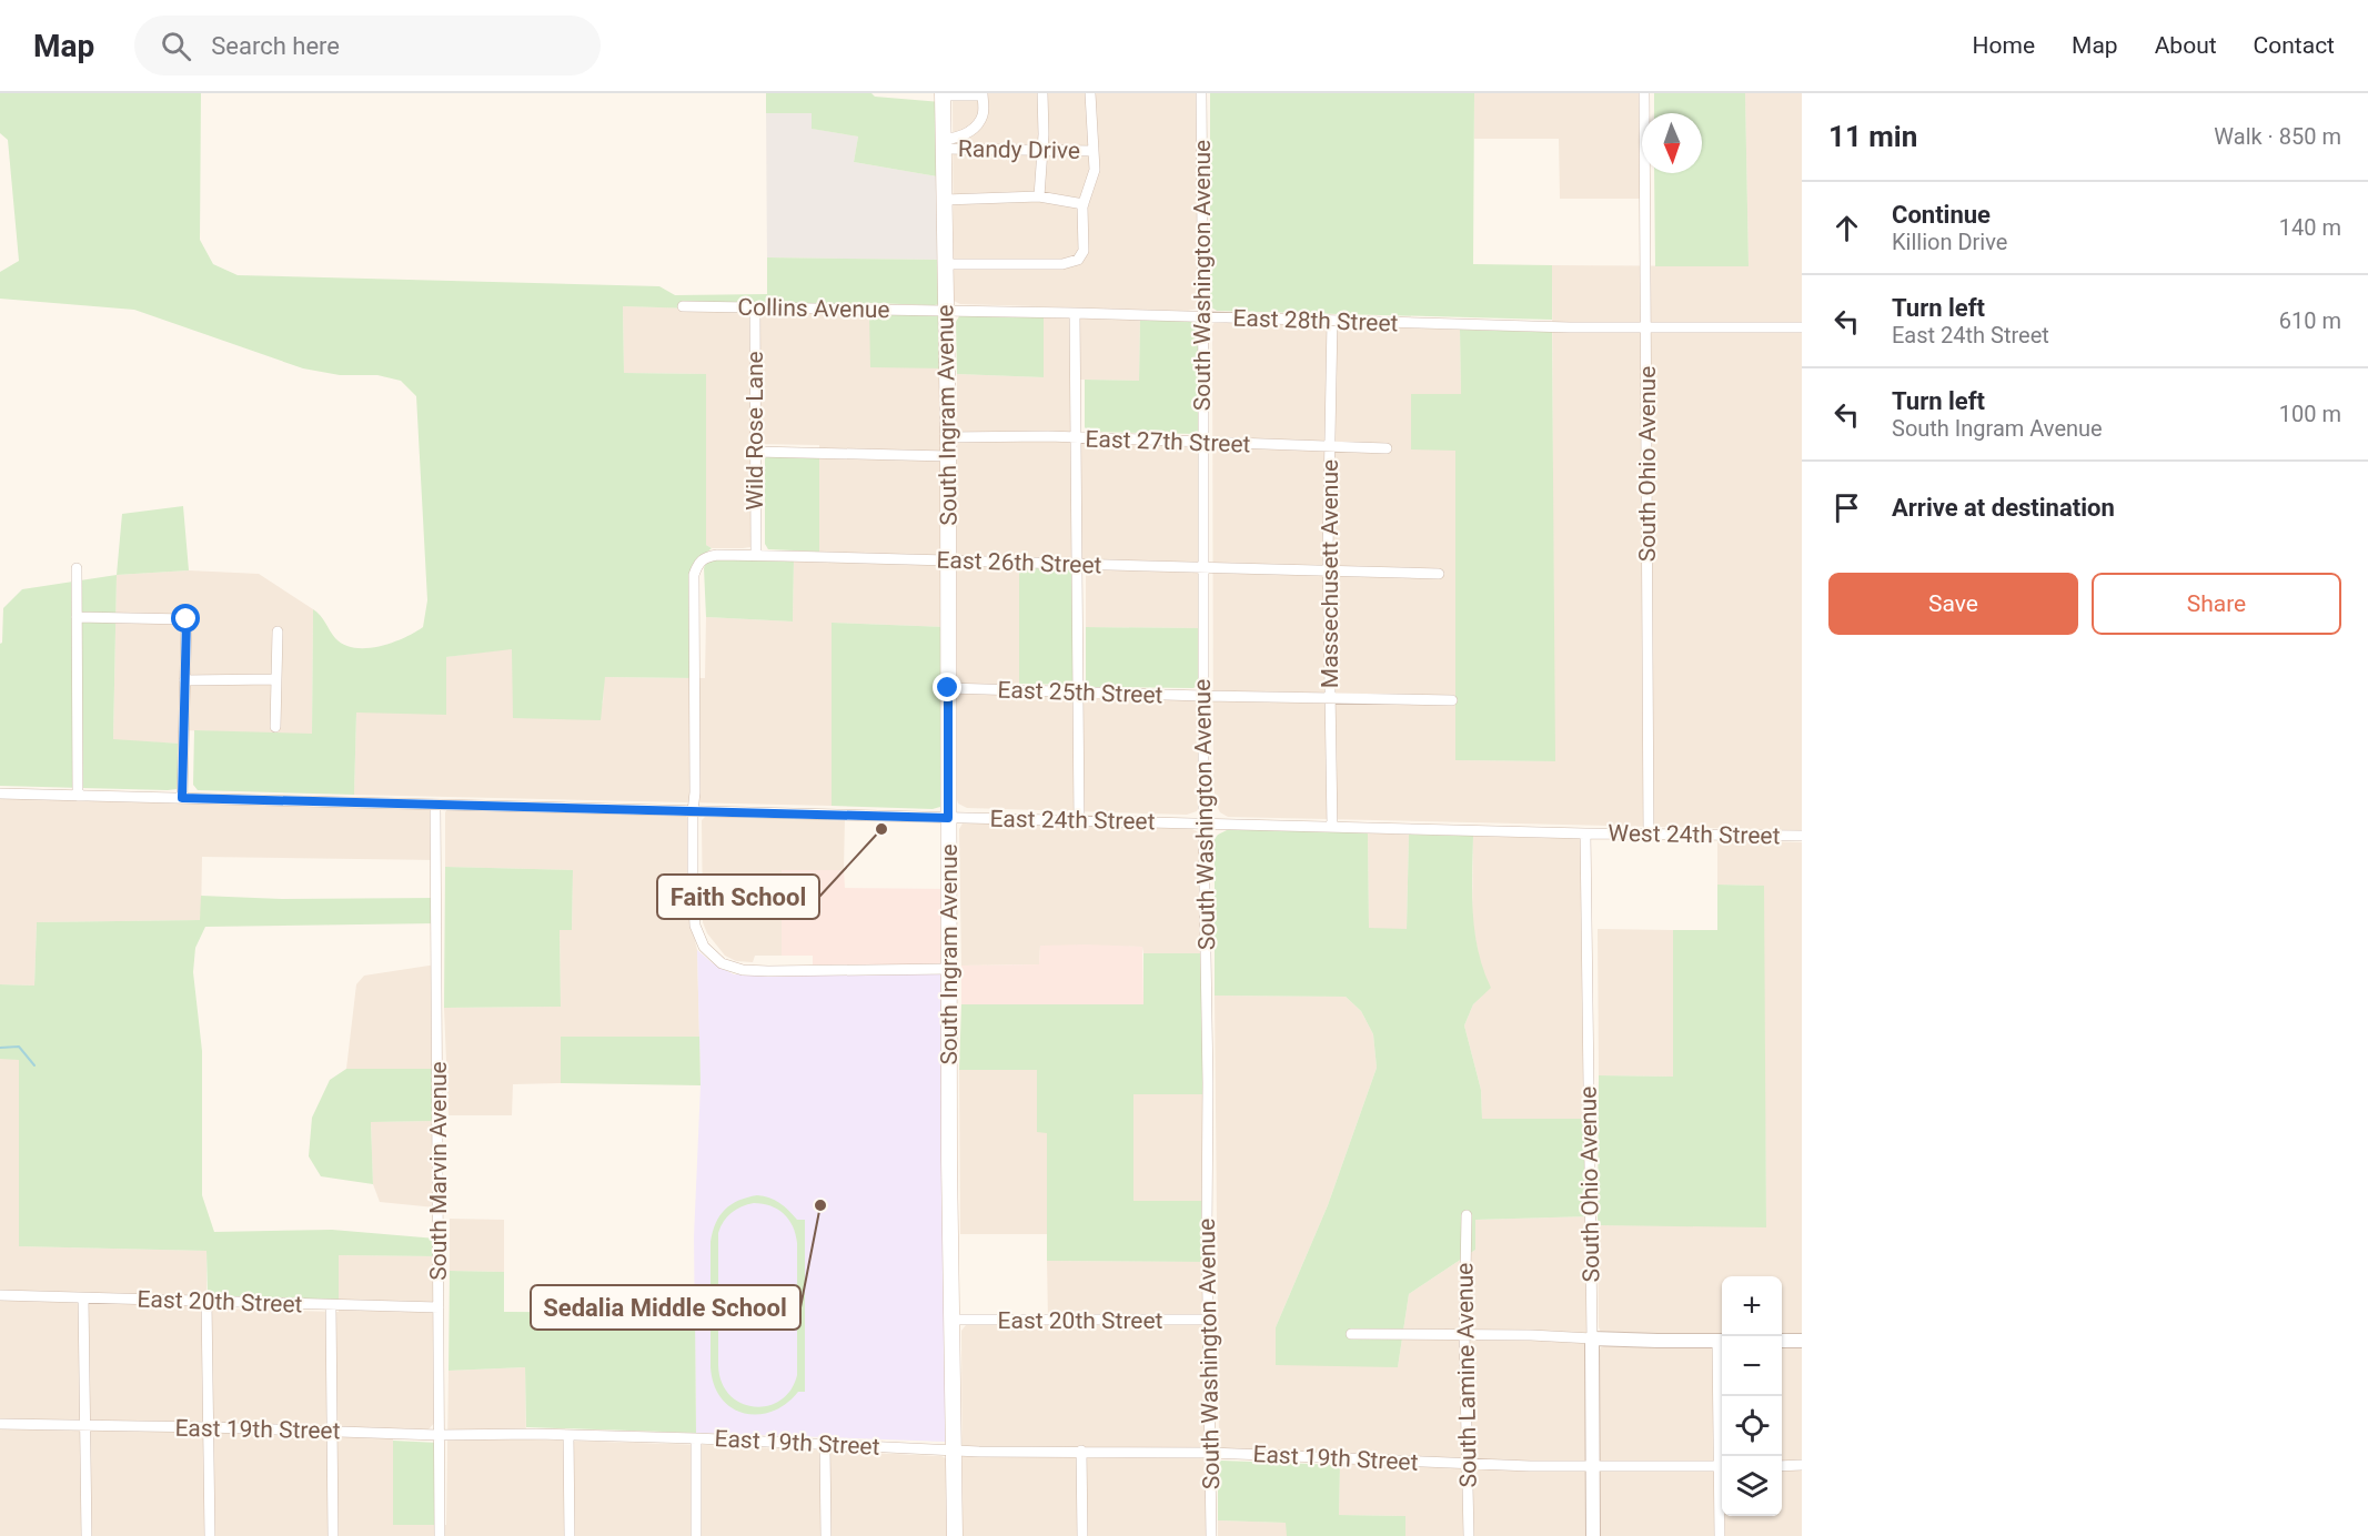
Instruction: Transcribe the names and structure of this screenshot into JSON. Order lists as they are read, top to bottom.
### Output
{
  "streets": {
    "main road": ["South Ingram Avenue"],
    "street": [
      "Randy Drive",
      "South Washington Avenue",
      "Collins Avenue",
      "East 28th Street",
      "Wild Rose Lane",
      "East 27th Street",
      "South Ohio Avenue",
      "East 26th Street",
      "Massechusett Avenue",
      "East 25th Street",
      "East 24th Street",
      "West 24th Street",
      "South Marvin Avenue",
      "East 20th Street",
      "South Lamine Avenue",
      "East 19th Street"
    ]
  },
  "crossings": [
    ["Randy Drive", "South Ingram Avenue"],
    ["South Washington Avenue", "East 28th Street"],
    ["South Washington Avenue", "East 27th Street"],
    ["South Washington Avenue", "East 26th Street"],
    ["South Washington Avenue", "East 25th Street"],
    ["South Washington Avenue", "East 24th Street"],
    ["South Washington Avenue", "East 20th Street"],
    ["South Washington Avenue", "East 19th Street"],
    ["Collins Avenue", "East 28th Street"],
    ["Collins Avenue", "South Ingram Avenue"],
    ["Collins Avenue", "Wild Rose Lane"],
    ["East 28th Street", "South Ingram Avenue"],
    ["East 28th Street", "South Ohio Avenue"],
    ["East 28th Street", "Massechusett Avenue"],
    ["South Ingram Avenue", "East 27th Street"],
    ["South Ingram Avenue", "East 26th Street"],
    ["South Ingram Avenue", "East 25th Street"],
    ["South Ingram Avenue", "East 24th Street"],
    ["South Ingram Avenue", "East 20th Street"],
    ["South Ingram Avenue", "East 19th Street"],
    ["Wild Rose Lane", "East 26th Street"],
    ["East 27th Street", "Massechusett Avenue"],
    ["South Ohio Avenue", "East 24th Street"],
    ["South Ohio Avenue", "West 24th Street"],
    ["South Ohio Avenue", "East 19th Street"],
    ["East 26th Street", "Massechusett Avenue"],
    ["East 26th Street", "East 24th Street"],
    ["Massechusett Avenue", "East 25th Street"],
    ["Massechusett Avenue", "East 24th Street"],
    ["East 24th Street", "West 24th Street"],
    ["East 24th Street", "South Marvin Avenue"],
    ["South Marvin Avenue", "East 20th Street"],
    ["South Marvin Avenue", "East 19th Street"],
    ["South Lamine Avenue", "East 19th Street"]
  ],
  "places": ["Faith School", "Sedalia Middle School"],
  "north": "bottom",
  "page": {
    "header": "Map",
    "search": "Search here",
    "nav": [
      "Home",
      "Map",
      "About",
      "Contact"
    ],
    "heading": ["11 min", "Walk · 850 m"],
    "list": [
      ["Continue", "Killion Drive", "140 m"],
      ["Turn left", "East 24th Street", "610 m"],
      ["Turn left", "South Ingram Avenue", "100 m"],
      "Arrive at destination"
    ],
    "buttons": ["Save", "Share"],
    "map_buttons": ["+", "−"]
  }
}
